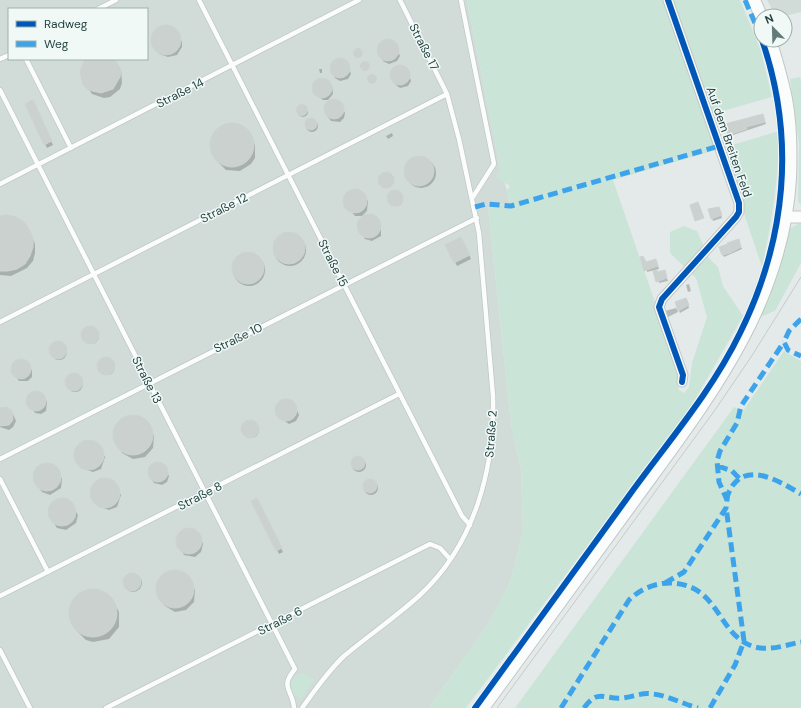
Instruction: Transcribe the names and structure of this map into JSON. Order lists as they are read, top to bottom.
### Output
{
  "streets": {
    "street": ["Auf dem Breiten Feld"],
    "lane": [
      "Straße 17",
      "Straße 14",
      "Straße 12",
      "Straße 15",
      "Straße 10",
      "Straße 13",
      "Straße 2",
      "Straße 8",
      "Straße 6"
    ]
  },
  "crossings": [
    ["Straße 17", "Straße 12"],
    ["Straße 17", "Straße 2"],
    ["Straße 14", "Straße 15"],
    ["Straße 14", "Straße 13"],
    ["Straße 12", "Straße 15"],
    ["Straße 12", "Straße 13"],
    ["Straße 12", "Straße 2"],
    ["Straße 15", "Straße 10"],
    ["Straße 15", "Straße 2"],
    ["Straße 15", "Straße 8"],
    ["Straße 10", "Straße 13"],
    ["Straße 10", "Straße 2"],
    ["Straße 13", "Straße 8"],
    ["Straße 13", "Straße 6"],
    ["Straße 2", "Straße 6"]
  ],
  "legend": ["Radweg", "Weg"],
  "north": "top left"
}
